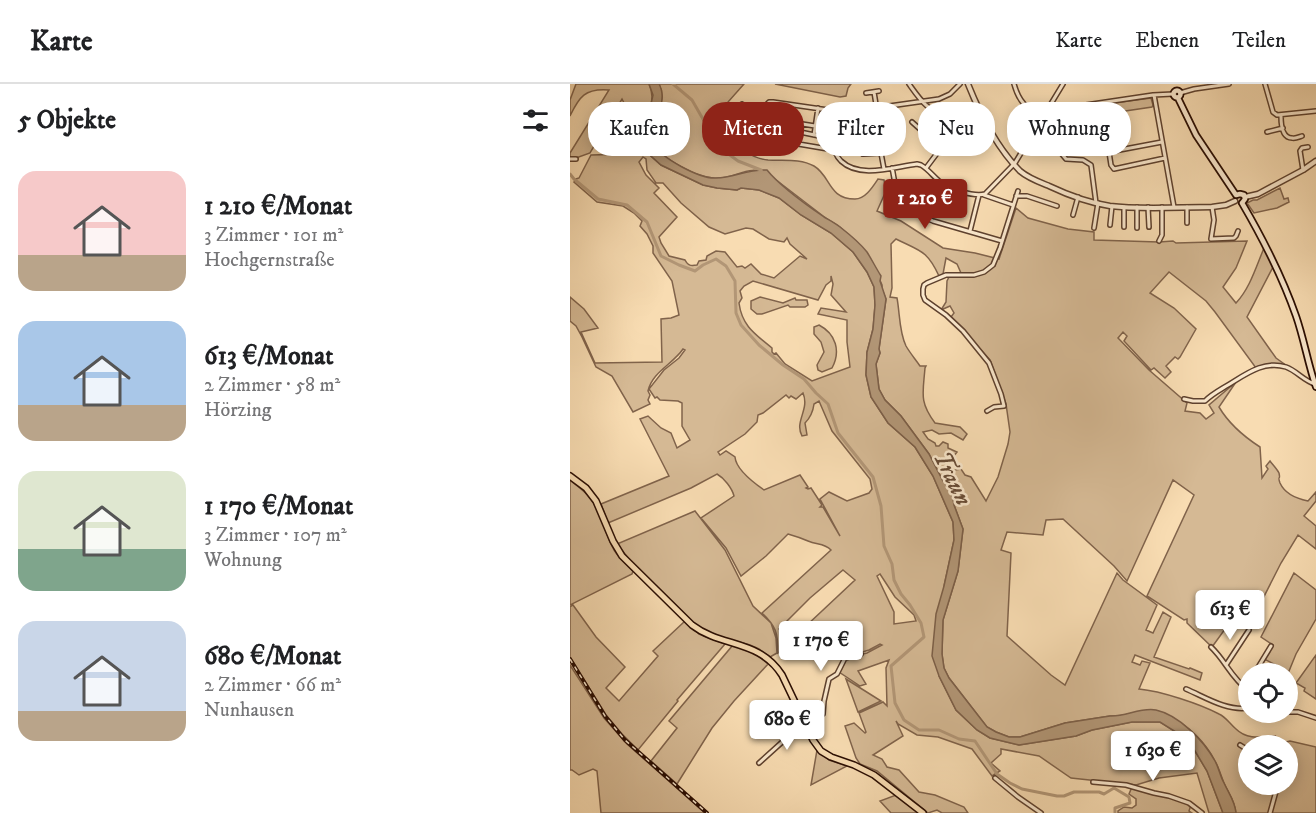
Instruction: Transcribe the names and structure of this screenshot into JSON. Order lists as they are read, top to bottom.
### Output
{
  "water": ["Traun"],
  "page": {
    "header": "Karte",
    "nav": ["Karte", "Ebenen", "Teilen"],
    "heading": "5 Objekte",
    "chip": [
      "Kaufen",
      "Mieten",
      "Filter",
      "Neu",
      "Wohnung"
    ],
    "list": [
      {
        "name": "1 210 €/Monat",
        "note": "3 Zimmer · 101 m² · Hochgernstraße"
      },
      {
        "name": "613 €/Monat",
        "note": "2 Zimmer · 58 m² · Hörzing"
      },
      {
        "name": "1 170 €/Monat",
        "note": "3 Zimmer · 107 m² · Wohnung"
      },
      {
        "name": "680 €/Monat",
        "note": "2 Zimmer · 66 m² · Nunhausen"
      }
    ],
    "price": [
      "1 210 €",
      "613 €",
      "1 170 €",
      "680 €",
      "1 630 €"
    ]
  }
}
